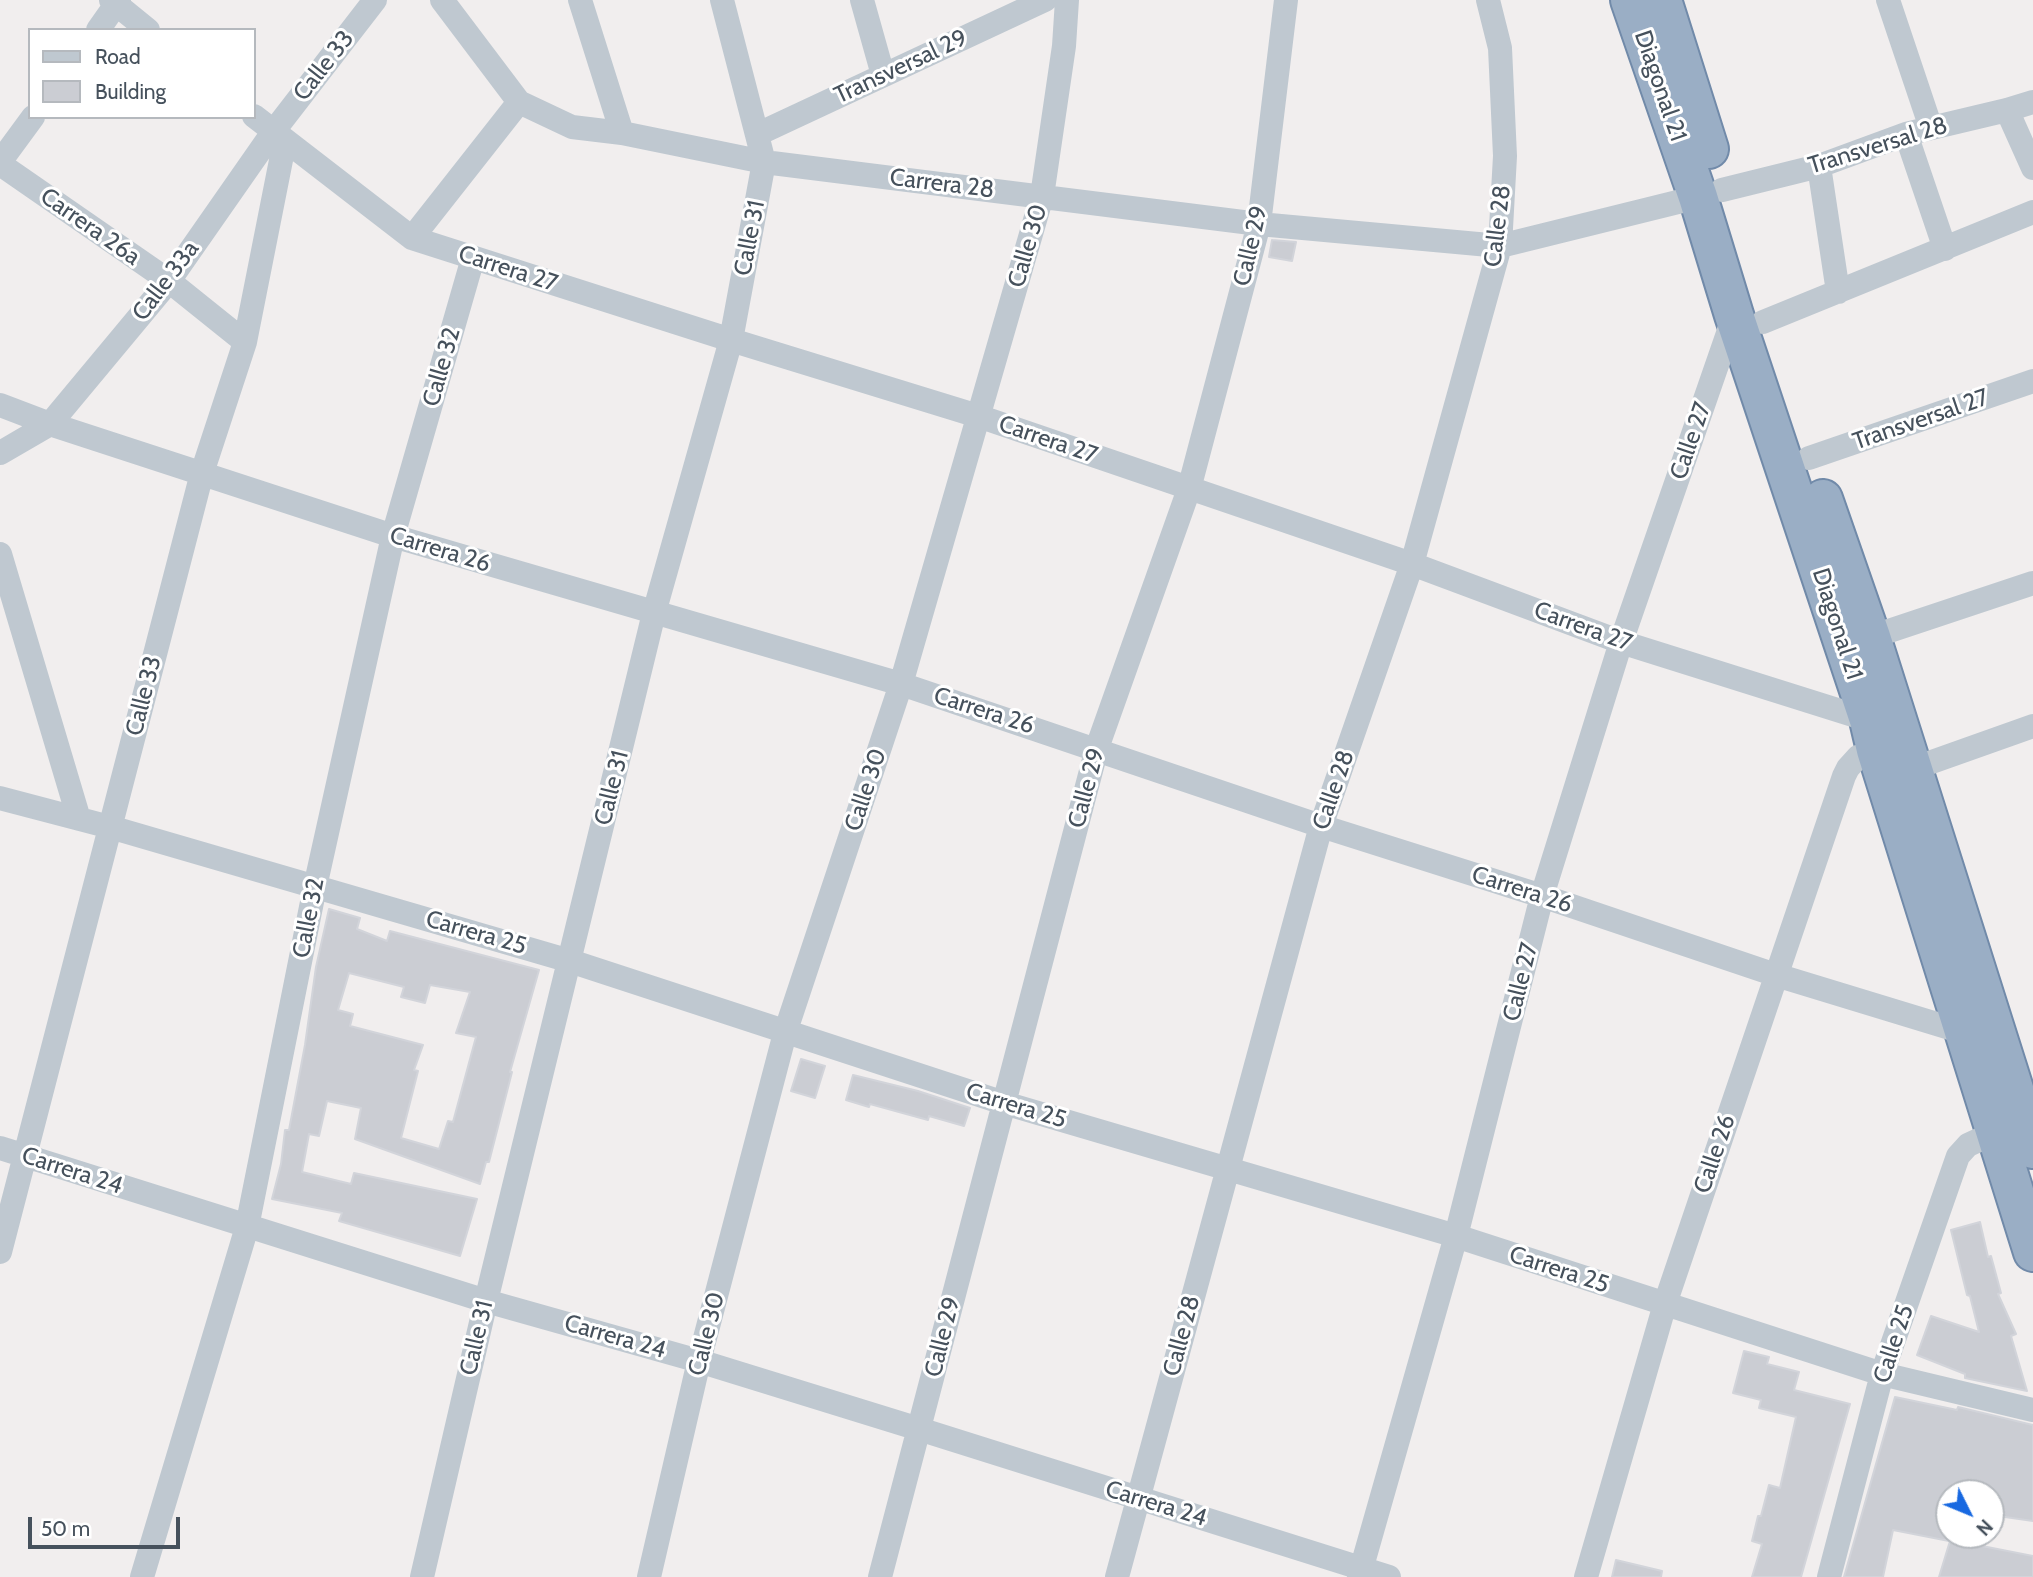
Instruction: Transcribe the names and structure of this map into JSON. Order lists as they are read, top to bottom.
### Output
{
  "streets": {
    "highway": ["Diagonal 21"],
    "street": [
      "Calle 33",
      "Transversal 29",
      "Transversal 28",
      "Carrera 28",
      "Calle 28",
      "Carrera 26a",
      "Calle 31",
      "Calle 30",
      "Calle 29",
      "Carrera 27",
      "Calle 33a",
      "Calle 32",
      "Transversal 27",
      "Calle 27",
      "Carrera 26",
      "Carrera 25",
      "Calle 26",
      "Carrera 24",
      "Calle 25"
    ]
  },
  "crossings": [
    ["Calle 33", "Carrera 26a"],
    ["Calle 33", "Carrera 27"],
    ["Calle 33", "Calle 33a"],
    ["Calle 33", "Carrera 26"],
    ["Calle 33", "Carrera 25"],
    ["Calle 33", "Carrera 24"],
    ["Transversal 29", "Calle 31"],
    ["Diagonal 21", "Transversal 28"],
    ["Diagonal 21", "Carrera 27"],
    ["Diagonal 21", "Transversal 27"],
    ["Diagonal 21", "Calle 27"],
    ["Diagonal 21", "Carrera 26"],
    ["Diagonal 21", "Calle 26"],
    ["Diagonal 21", "Calle 25"],
    ["Transversal 28", "Carrera 28"],
    ["Transversal 28", "Calle 28"],
    ["Carrera 28", "Calle 28"],
    ["Carrera 28", "Calle 31"],
    ["Carrera 28", "Calle 30"],
    ["Carrera 28", "Calle 29"],
    ["Calle 28", "Carrera 27"],
    ["Calle 28", "Carrera 26"],
    ["Calle 28", "Carrera 25"],
    ["Calle 28", "Carrera 24"],
    ["Carrera 26a", "Calle 33a"],
    ["Calle 31", "Carrera 27"],
    ["Calle 31", "Carrera 26"],
    ["Calle 31", "Carrera 25"],
    ["Calle 31", "Carrera 24"],
    ["Calle 30", "Carrera 27"],
    ["Calle 30", "Carrera 26"],
    ["Calle 30", "Carrera 25"],
    ["Calle 30", "Carrera 24"],
    ["Calle 29", "Carrera 27"],
    ["Calle 29", "Carrera 26"],
    ["Calle 29", "Carrera 25"],
    ["Calle 29", "Carrera 24"],
    ["Carrera 27", "Calle 33a"],
    ["Carrera 27", "Calle 32"],
    ["Carrera 27", "Calle 27"],
    ["Carrera 27", "Calle 26"],
    ["Calle 33a", "Carrera 26"],
    ["Calle 32", "Carrera 26"],
    ["Calle 32", "Carrera 25"],
    ["Calle 32", "Carrera 24"],
    ["Calle 27", "Carrera 26"],
    ["Calle 27", "Carrera 25"],
    ["Calle 27", "Carrera 24"],
    ["Carrera 26", "Calle 26"],
    ["Carrera 25", "Calle 26"],
    ["Carrera 25", "Calle 25"]
  ],
  "legend": ["Road", "Building"],
  "scale_bar": "50 m",
  "north": "bottom right"
}
